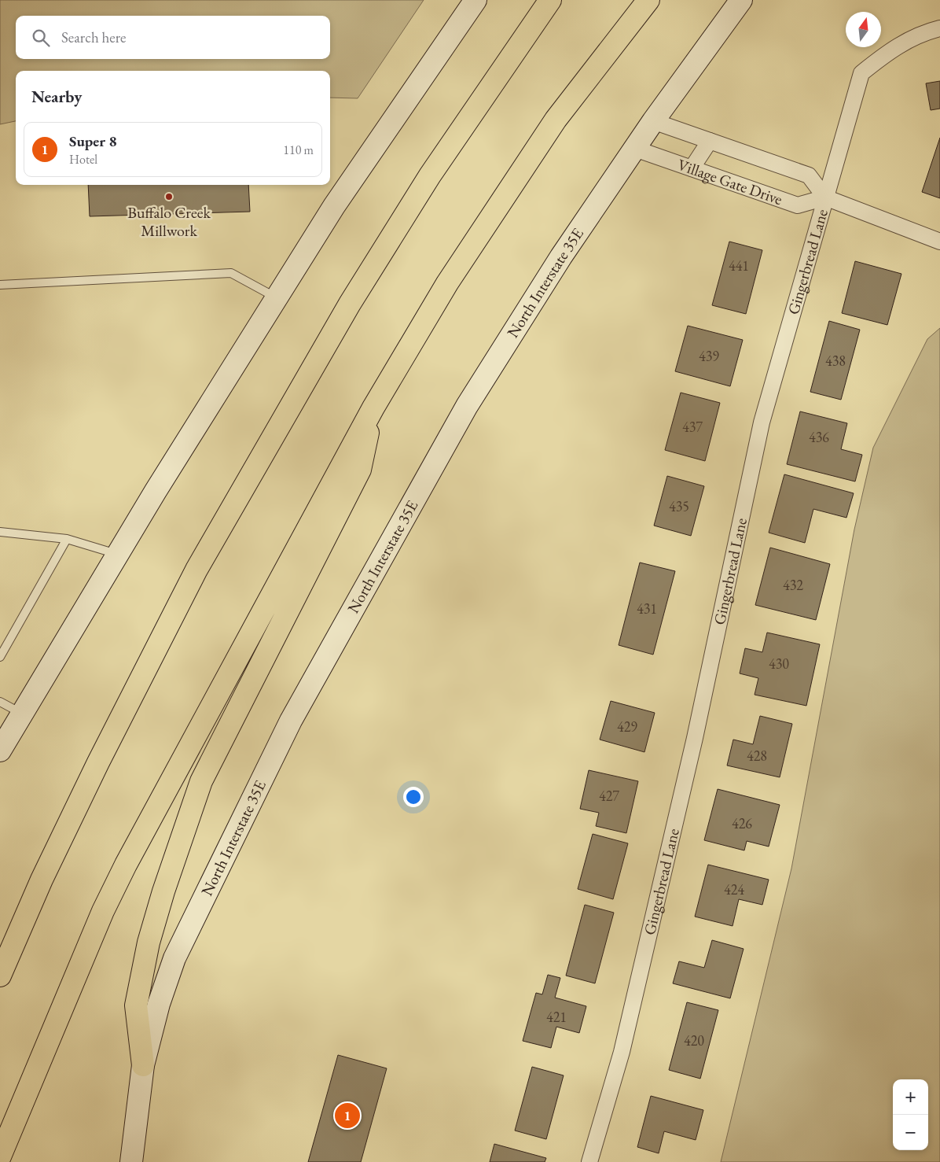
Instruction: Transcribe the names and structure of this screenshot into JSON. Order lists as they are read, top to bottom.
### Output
{
  "streets": {
    "main road": ["North Interstate 35E"],
    "street": ["Village Gate Drive", "Gingerbread Lane"]
  },
  "crossings": [
    ["Village Gate Drive", "Gingerbread Lane"],
    ["Village Gate Drive", "North Interstate 35E"]
  ],
  "places": ["Buffalo Creek Millwork"],
  "house_numbers": [
    "441",
    "439",
    "438",
    "437",
    "436",
    "435",
    "432",
    "431",
    "430",
    "429",
    "428",
    "427",
    "426",
    "424",
    "421",
    "420"
  ],
  "north": "top",
  "page": {
    "search": "Search here",
    "heading": "Nearby",
    "list": [
      {
        "mark": "1",
        "name": "Super 8",
        "note": "Hotel",
        "value": "110 m"
      }
    ],
    "map_buttons": ["+", "−"],
    "pins": "1"
  }
}
